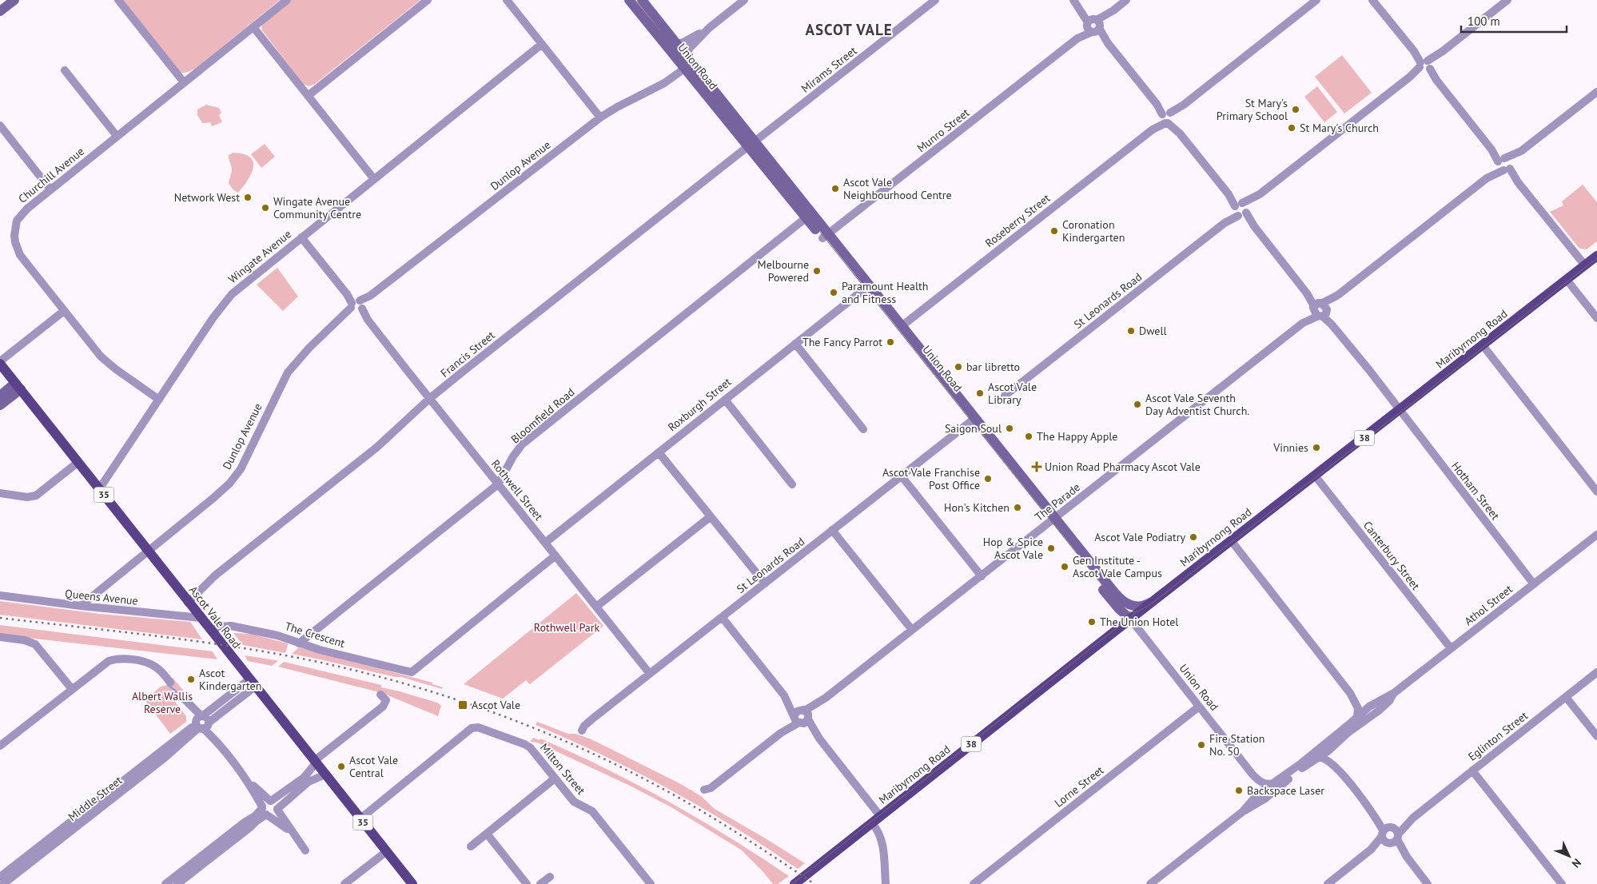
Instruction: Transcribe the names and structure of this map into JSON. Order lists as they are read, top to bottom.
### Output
{
  "streets": {
    "main road": [
      "Maribyrnong Road",
      "38",
      "35",
      "Ascot Vale Road"
    ],
    "street": [
      "Union Road",
      "Mirams Street",
      "Munro Street",
      "Dunlop Avenue",
      "Churchill Avenue",
      "Roseberry Street",
      "Wingate Avenue",
      "St Leonards Road",
      "Francis Street",
      "Roxburgh Street",
      "Bloomfield Road",
      "Rothwell Street",
      "Hotham Street",
      "The Parade",
      "Canterbury Street",
      "Queens Avenue",
      "Athol Street",
      "The Crescent",
      "Eglinton Street",
      "Milton Street",
      "Lorne Street",
      "Middle Street"
    ]
  },
  "crossings": [
    ["Union Road", "Mirams Street"],
    ["Union Road", "Munro Street"],
    ["Union Road", "Dunlop Avenue"],
    ["Union Road", "Roseberry Street"],
    ["Union Road", "St Leonards Road"],
    ["Union Road", "Maribyrnong Road"],
    ["Union Road", "Francis Street"],
    ["Union Road", "Roxburgh Street"],
    ["Union Road", "Bloomfield Road"],
    ["Union Road", "The Parade"],
    ["Union Road", "Athol Street"],
    ["Union Road", "Lorne Street"],
    ["Mirams Street", "Francis Street"],
    ["Dunlop Avenue", "Rothwell Street"],
    ["Dunlop Avenue", "Queens Avenue"],
    ["Dunlop Avenue", "Ascot Vale Road"],
    ["Churchill Avenue", "Wingate Avenue"],
    ["Roseberry Street", "Hotham Street"],
    ["Wingate Avenue", "Rothwell Street"],
    ["Wingate Avenue", "Ascot Vale Road"],
    ["St Leonards Road", "Rothwell Street"],
    ["St Leonards Road", "Hotham Street"],
    ["Maribyrnong Road", "Hotham Street"],
    ["Maribyrnong Road", "Canterbury Street"],
    ["Francis Street", "Rothwell Street"],
    ["Francis Street", "Ascot Vale Road"],
    ["Roxburgh Street", "Rothwell Street"],
    ["Bloomfield Road", "Rothwell Street"],
    ["Bloomfield Road", "The Crescent"],
    ["Rothwell Street", "The Crescent"],
    ["Hotham Street", "The Parade"],
    ["Hotham Street", "Athol Street"],
    ["Canterbury Street", "Athol Street"],
    ["Queens Avenue", "Ascot Vale Road"],
    ["Ascot Vale Road", "The Crescent"],
    ["Ascot Vale Road", "Milton Street"],
    ["Ascot Vale Road", "Middle Street"]
  ],
  "districts": ["ASCOT VALE"],
  "parks": ["Rothwell Park", "Albert Wallis Reserve"],
  "places": {
    "other": [
      "St Mary's Primary School",
      "St Mary's Church",
      "Ascot Vale Neighbourhood Centre",
      "Network West",
      "Wingate Avenue Community Centre",
      "Coronation Kindergarten",
      "Melbourne Powered",
      "Paramount Health and Fitness",
      "Dwell",
      "The Fancy Parrot",
      "bar libretto",
      "Ascot Vale Library",
      "Ascot Vale Seventh Day Adventist Church.",
      "Saigon Soul",
      "The Happy Apple",
      "Vinnies",
      "Ascot Vale Franchise Post Office",
      "Hon's Kitchen",
      "Ascot Vale Podiatry",
      "Hop & Spice Ascot Vale",
      "Gen Institute - Ascot Vale Campus",
      "The Union Hotel",
      "Ascot Kindergarten",
      "Fire Station No. 50",
      "Ascot Vale Central",
      "Backspace Laser"
    ],
    "health": ["Union Road Pharmacy Ascot Vale"],
    "transit": ["Ascot Vale"]
  },
  "scale_bar": "100 m",
  "north": "bottom right"
}
